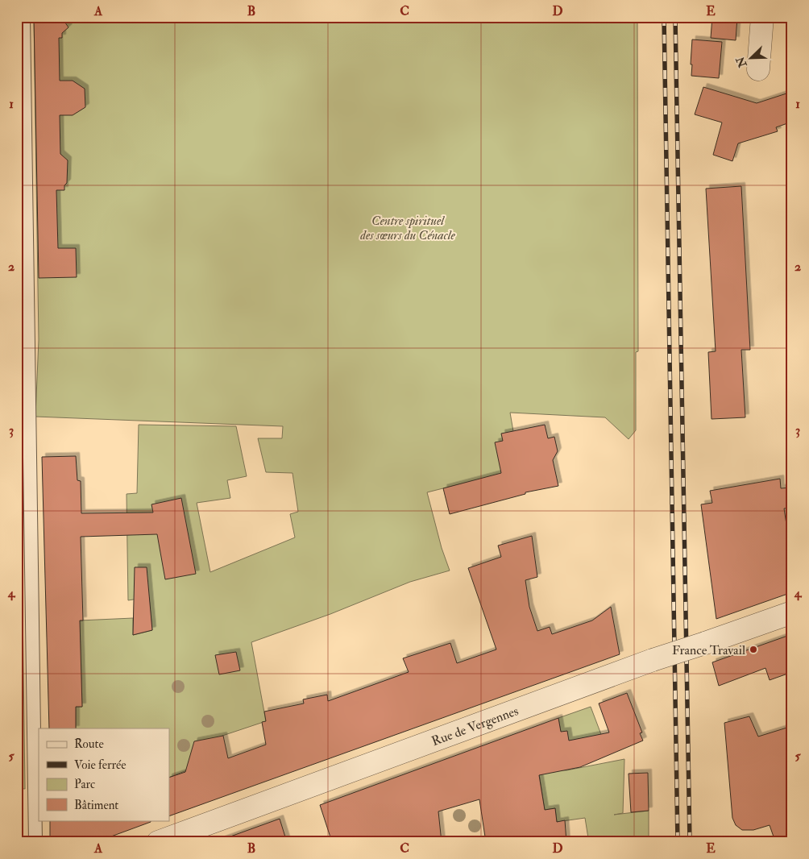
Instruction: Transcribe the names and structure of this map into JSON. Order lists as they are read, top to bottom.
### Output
{
  "streets": {
    "street": ["Rue de Vergennes"]
  },
  "parks": ["Centre spirituel des sœurs du Cénacle"],
  "places": ["France Travail"],
  "legend": [
    "Route",
    "Voie ferrée",
    "Parc",
    "Bâtiment"
  ],
  "north": "bottom left",
  "grid": {
    "columns": [
      "A",
      "B",
      "C",
      "D",
      "E"
    ],
    "rows": [
      "1",
      "2",
      "3",
      "4",
      "5"
    ]
  }
}
